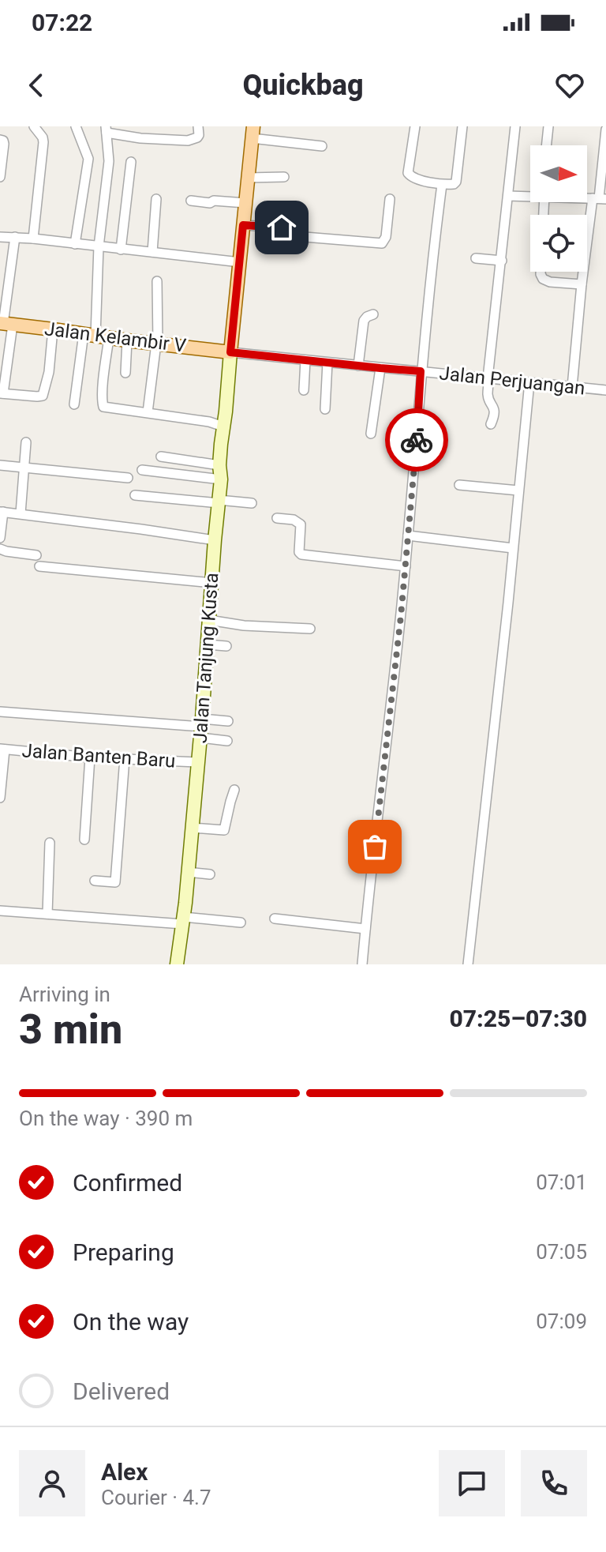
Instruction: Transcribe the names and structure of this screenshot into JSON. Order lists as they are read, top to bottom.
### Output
{
  "streets": {
    "main road": ["Jalan Kelambir V"],
    "street": ["Jalan Perjuangan", "Jalan Tanjung Kusta", "Jalan Banten Baru"]
  },
  "crossings": [
    ["Jalan Kelambir V", "Jalan Perjuangan"],
    ["Jalan Kelambir V", "Jalan Tanjung Kusta"],
    ["Jalan Perjuangan", "Jalan Tanjung Kusta"],
    ["Jalan Tanjung Kusta", "Jalan Banten Baru"]
  ],
  "north": "right",
  "page": {
    "status": "07:22",
    "header": "Quickbag",
    "heading": ["3 min", "Arriving in", "07:25–07:30"],
    "panel": ["Alex", "Courier · 4.7"],
    "bar": "On the way · 390 m",
    "list": [
      ["Confirmed", "07:01"],
      ["Preparing", "07:05"],
      ["On the way", "07:09"],
      "Delivered"
    ]
  }
}
